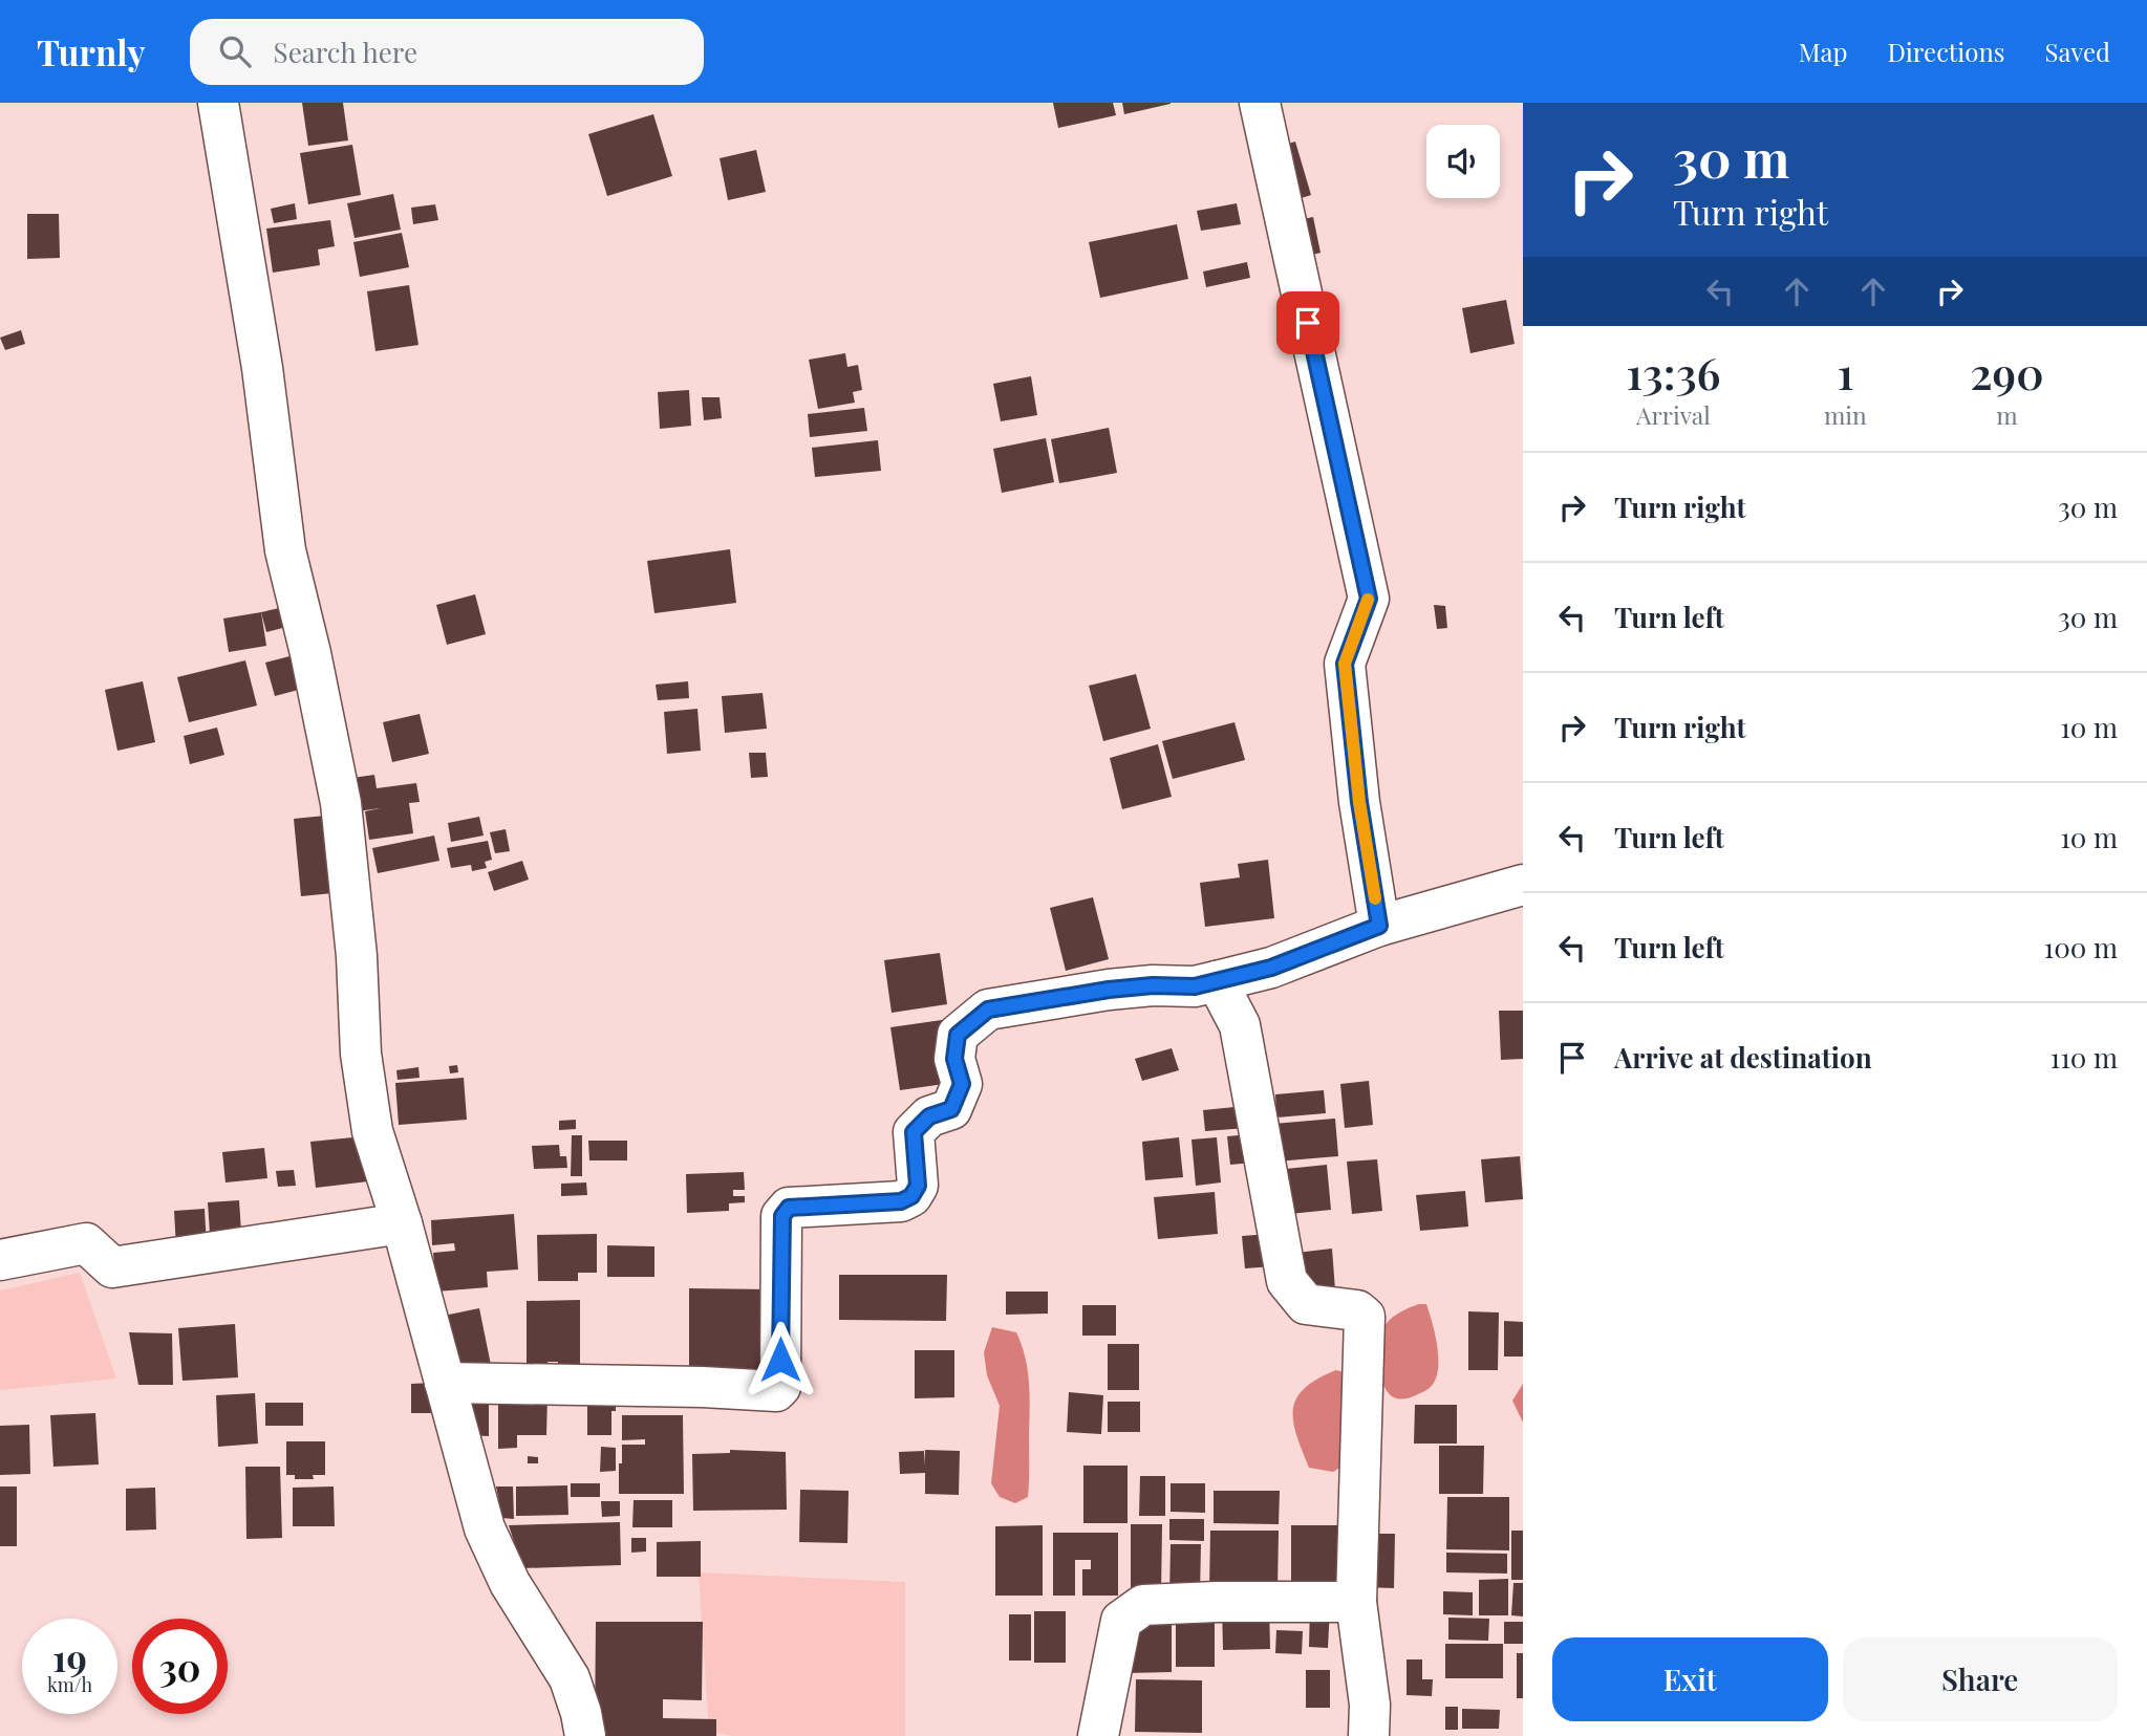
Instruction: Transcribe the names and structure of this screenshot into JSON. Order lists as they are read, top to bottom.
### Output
{
  "page": {
    "header": "Turnly",
    "search": "Search here",
    "nav": ["Map", "Directions", "Saved"],
    "turn": ["30 m", "Turn right"],
    "eta": [
      "13:36",
      "Arrival",
      "1",
      "min",
      "290",
      "m"
    ],
    "list": [
      {
        "name": "Turn right",
        "value": "30 m"
      },
      {
        "name": "Turn left",
        "value": "30 m"
      },
      {
        "name": "Turn right",
        "value": "10 m"
      },
      {
        "name": "Turn left",
        "value": "10 m"
      },
      {
        "name": "Turn left",
        "value": "100 m"
      },
      {
        "name": "Arrive at destination",
        "value": "110 m"
      }
    ],
    "speed": "19 km/h",
    "limit": "30",
    "buttons": ["Exit", "Share"]
  }
}
